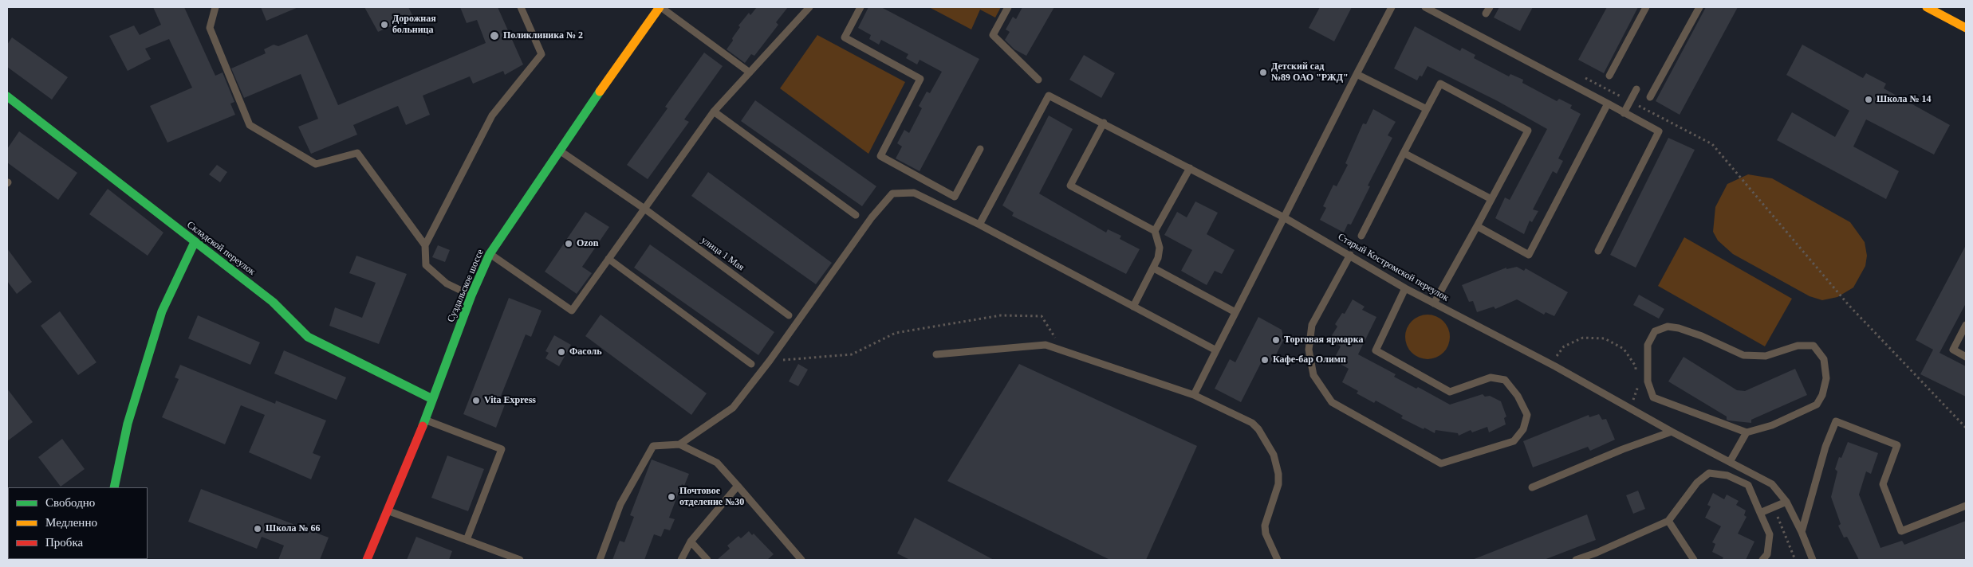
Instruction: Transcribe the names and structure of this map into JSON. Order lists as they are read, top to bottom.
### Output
{
  "streets": {
    "street": ["Складской переулок", "Суздальское шоссе"],
    "lane": ["улица 1 Мая", "Старый Костромской переулок"]
  },
  "crossings": [
    ["Складской переулок", "Суздальское шоссе"],
    ["улица 1 Мая", "Суздальское шоссе"]
  ],
  "places": [
    "Дорожная больница",
    "Поликлиника № 2",
    "Детский сад №89 ОАО \"РЖД\"",
    "Школа № 14",
    "Ozon",
    "Торговая ярмарка",
    "Фасоль",
    "Кафе-бар Олимп",
    "Vita Express",
    "Почтовое отделение №30",
    "Школа № 66"
  ],
  "legend": ["Свободно", "Медленно", "Пробка"]
}
